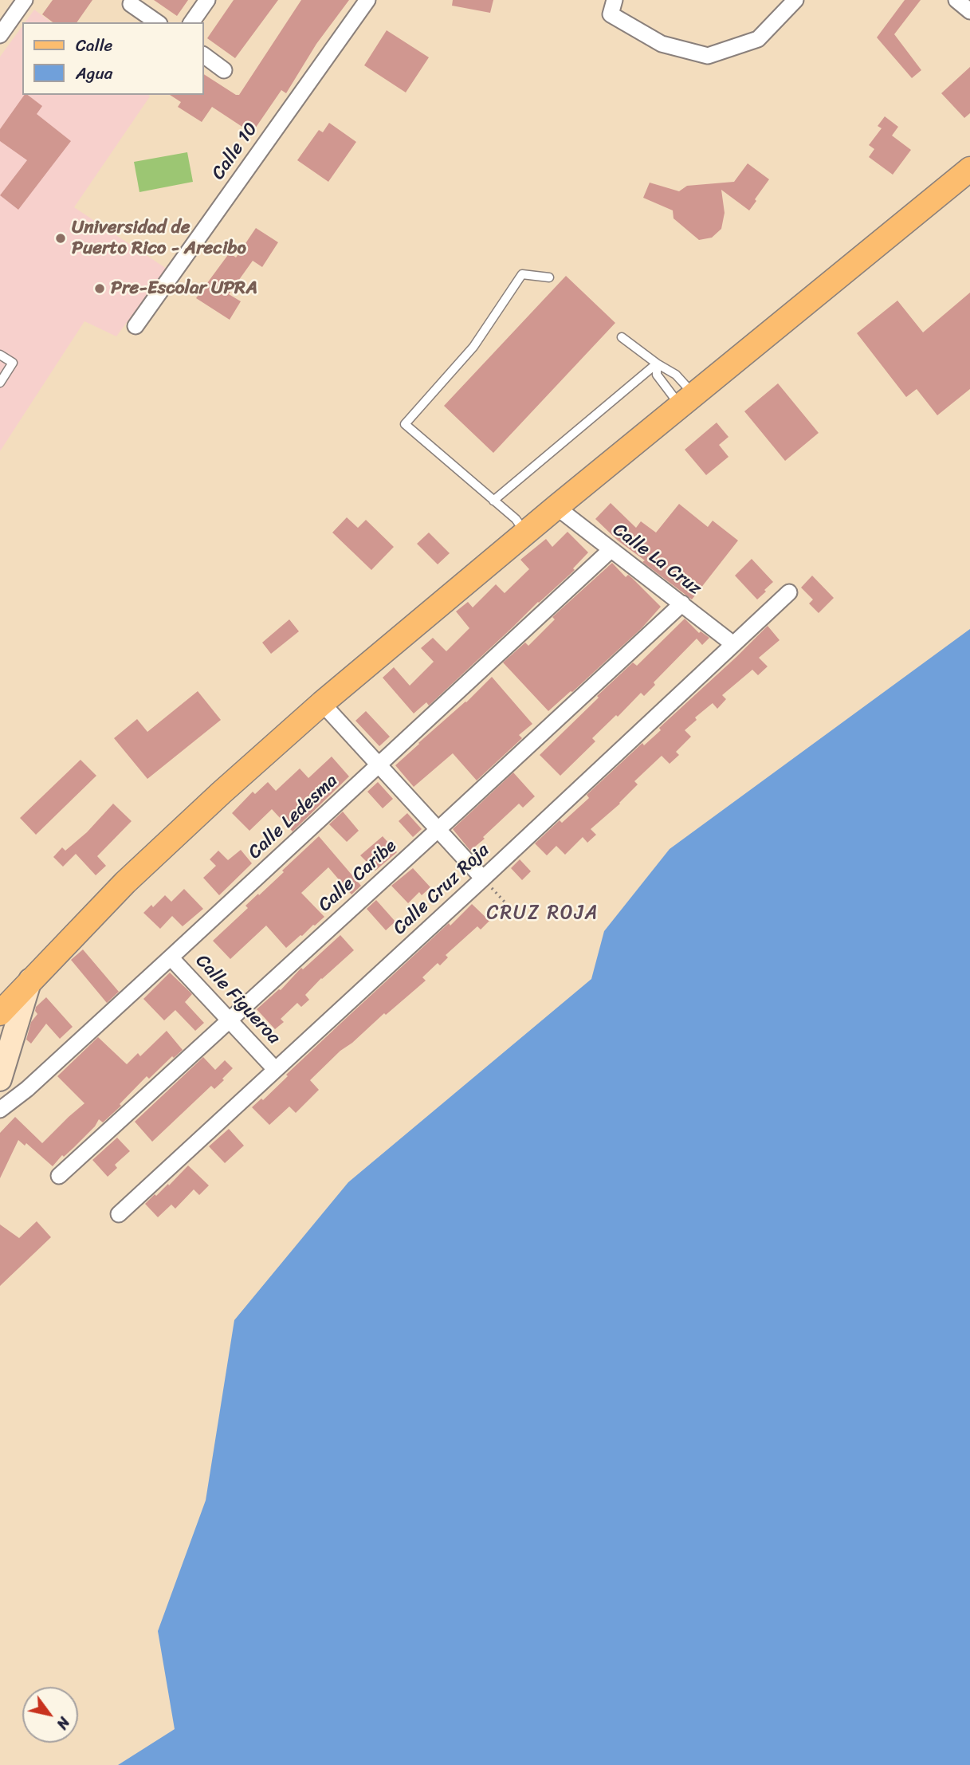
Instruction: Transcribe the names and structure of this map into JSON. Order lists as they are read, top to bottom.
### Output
{
  "streets": {
    "street": [
      "Calle 10",
      "Calle La Cruz",
      "Calle Ledesma",
      "Calle Caribe",
      "Calle Cruz Roja",
      "Calle Figueroa"
    ]
  },
  "crossings": [
    ["Calle La Cruz", "Calle Ledesma"],
    ["Calle La Cruz", "Calle Caribe"],
    ["Calle La Cruz", "Calle Cruz Roja"],
    ["Calle Ledesma", "Calle Figueroa"],
    ["Calle Caribe", "Calle Figueroa"],
    ["Calle Cruz Roja", "Calle Figueroa"]
  ],
  "districts": ["CRUZ ROJA"],
  "places": ["Universidad de Puerto Rico - Arecibo", "Pre-Escolar UPRA"],
  "legend": ["Calle", "Agua"],
  "north": "bottom right"
}
